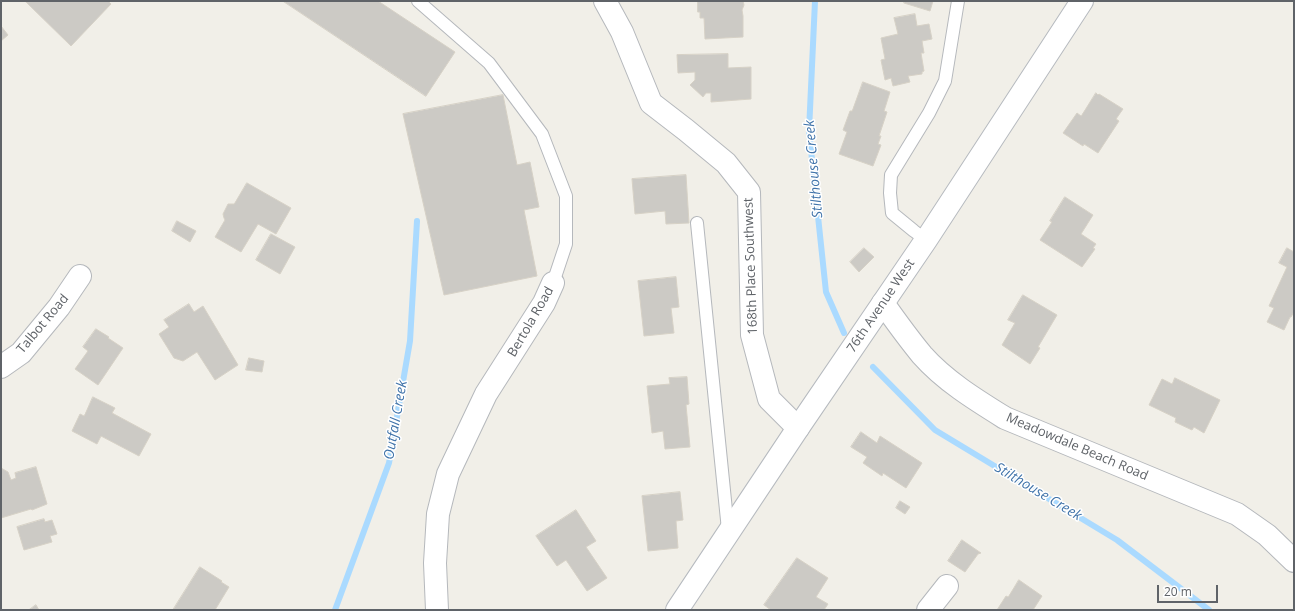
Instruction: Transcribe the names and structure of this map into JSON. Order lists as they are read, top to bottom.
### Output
{
  "streets": {
    "street": [
      "168th Place Southwest",
      "76th Avenue West",
      "Bertola Road",
      "Talbot Road",
      "Meadowdale Beach Road"
    ]
  },
  "crossings": [
    ["168th Place Southwest", "76th Avenue West"],
    ["76th Avenue West", "Meadowdale Beach Road"]
  ],
  "water": ["Stilthouse Creek", "Outfall Creek"],
  "scale_bar": "20 m"
}
